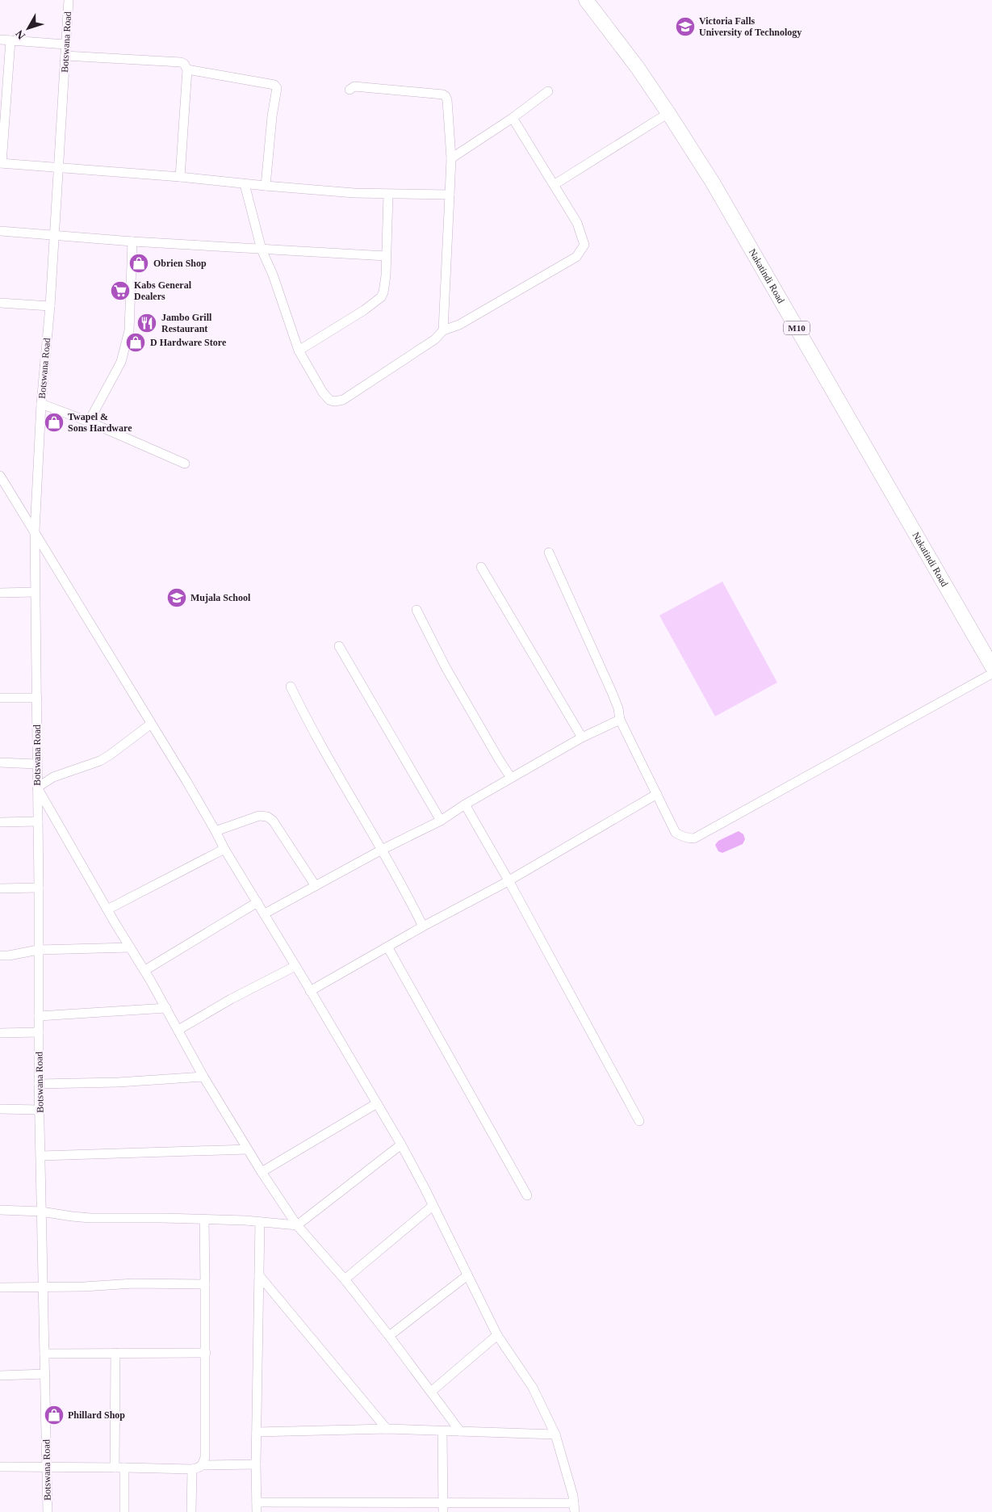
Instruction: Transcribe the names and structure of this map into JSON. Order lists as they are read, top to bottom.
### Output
{
  "streets": {
    "highway": ["Nakatindi Road", "M10"],
    "street": ["Botswana Road"]
  },
  "places": {
    "school or university": ["Victoria Falls University of Technology", "Mujala School"],
    "shop": [
      "Obrien Shop",
      "D Hardware Store",
      "Twapel & Sons Hardware",
      "Phillard Shop"
    ],
    "supermarket": ["Kabs General Dealers"],
    "restaurant": ["Jambo Grill Restaurant"]
  },
  "north": "bottom left"
}
